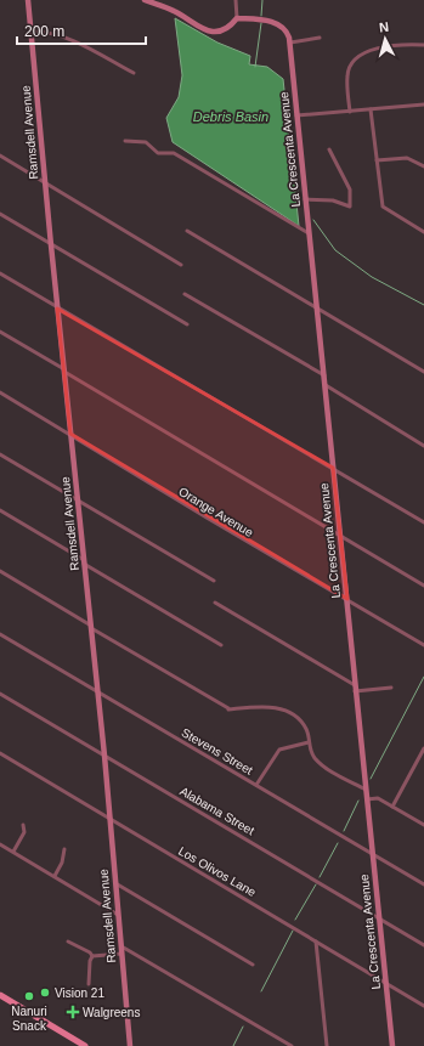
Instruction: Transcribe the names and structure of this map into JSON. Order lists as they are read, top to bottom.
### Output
{
  "streets": {
    "street": [
      "Ramsdell Avenue",
      "La Crescenta Avenue",
      "Orange Avenue",
      "Stevens Street",
      "Alabama Street",
      "Los Olivos Lane"
    ]
  },
  "crossings": [
    ["Ramsdell Avenue", "Orange Avenue"],
    ["Ramsdell Avenue", "Stevens Street"],
    ["Ramsdell Avenue", "Alabama Street"],
    ["Ramsdell Avenue", "Los Olivos Lane"],
    ["La Crescenta Avenue", "Orange Avenue"],
    ["La Crescenta Avenue", "Stevens Street"],
    ["La Crescenta Avenue", "Alabama Street"],
    ["La Crescenta Avenue", "Los Olivos Lane"]
  ],
  "water": ["Debris Basin"],
  "places": {
    "other": ["Vision 21", "Nanuri Snack"],
    "health": ["Walgreens"]
  },
  "scale_bar": "200 m",
  "north": "top"
}
